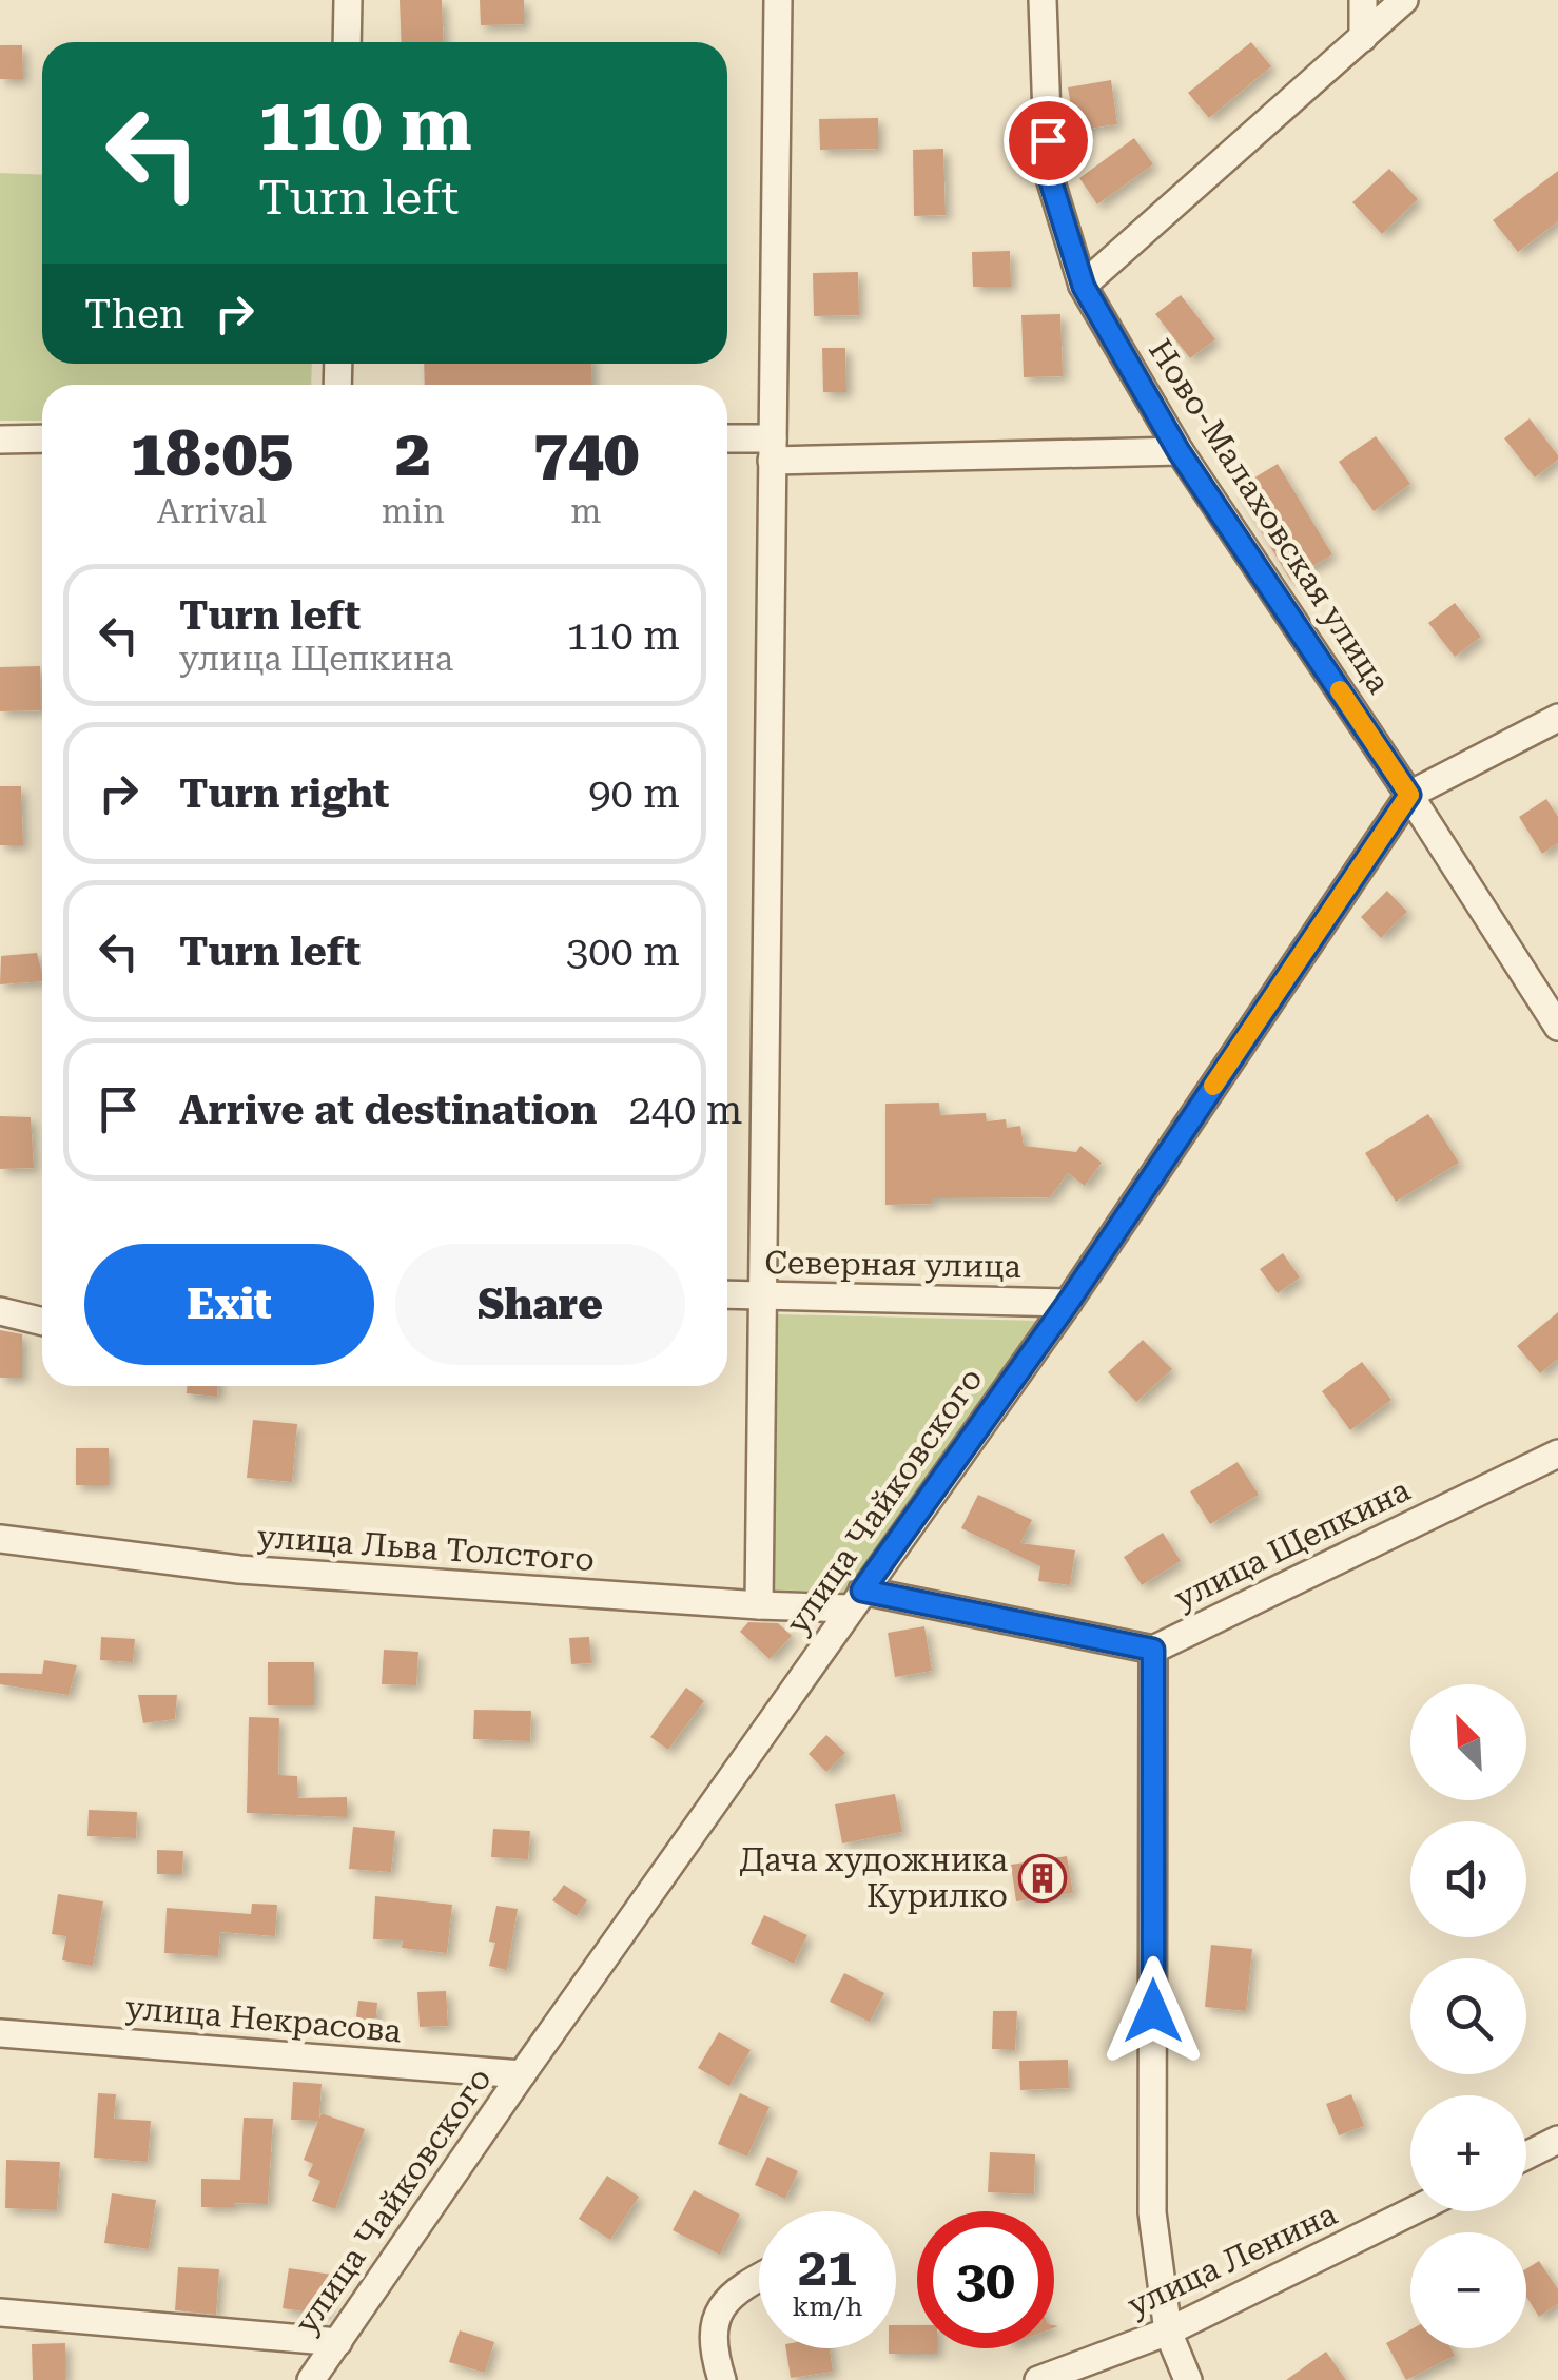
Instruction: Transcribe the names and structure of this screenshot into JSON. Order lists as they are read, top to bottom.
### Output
{
  "streets": {
    "street": [
      "Ново-Малаховская улица",
      "Северная улица",
      "улица Чайковского",
      "улица Щепкина",
      "улица Льва Толстого",
      "улица Некрасова",
      "улица Ленина"
    ]
  },
  "crossings": [
    ["Ново-Малаховская улица", "улица Чайковского"],
    ["Северная улица", "улица Чайковского"],
    ["улица Чайковского", "улица Щепкина"],
    ["улица Чайковского", "улица Льва Толстого"],
    ["улица Чайковского", "улица Некрасова"],
    ["улица Щепкина", "улица Льва Толстого"]
  ],
  "places": {
    "building": ["Дача художника Курилко"]
  },
  "north": "top left",
  "page": {
    "turn": ["110 m", "Turn left"],
    "then": "Then",
    "eta": [
      "18:05",
      "Arrival",
      "2",
      "min",
      "740",
      "m"
    ],
    "list": [
      {
        "name": "Turn left",
        "note": "улица Щепкина",
        "value": "110 m"
      },
      {
        "name": "Turn right",
        "value": "90 m"
      },
      {
        "name": "Turn left",
        "value": "300 m"
      },
      {
        "name": "Arrive at destination",
        "value": "240 m"
      }
    ],
    "buttons": ["Exit", "Share"],
    "map_buttons": ["+", "−"],
    "speed": "21 km/h",
    "limit": "30"
  }
}
